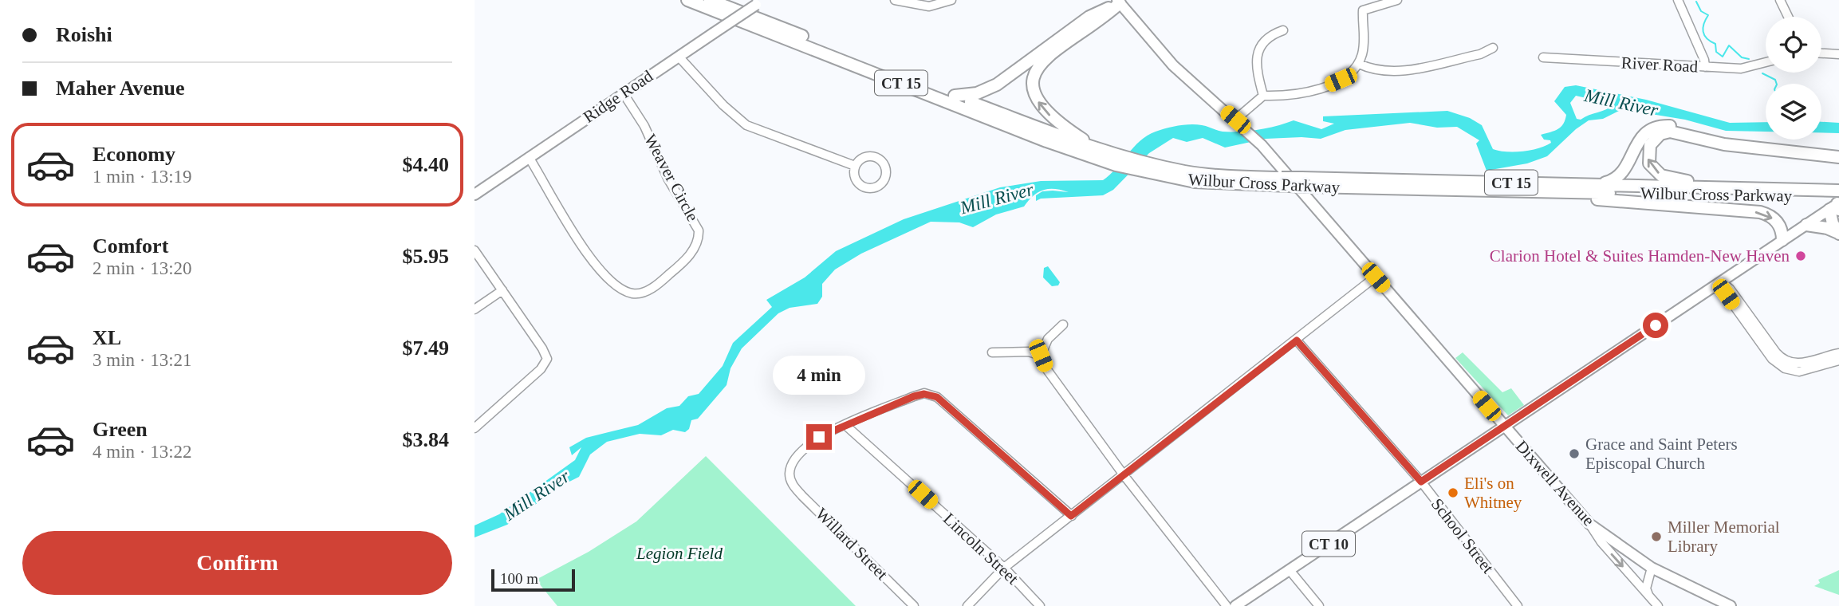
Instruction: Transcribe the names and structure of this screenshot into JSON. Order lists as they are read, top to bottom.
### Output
{
  "streets": {
    "highway": ["CT 15", "Wilbur Cross Parkway"],
    "main road": ["Ridge Road", "Dixwell Avenue", "CT 10"],
    "street": [
      "River Road",
      "Weaver Circle",
      "School Street",
      "Willard Street",
      "Lincoln Street"
    ]
  },
  "crossings": [
    ["Ridge Road", "Weaver Circle"],
    ["Dixwell Avenue", "CT 10"],
    ["School Street", "CT 10"],
    ["Willard Street", "Lincoln Street"]
  ],
  "water": ["Mill River"],
  "parks": ["Legion Field"],
  "places": [
    "Clarion Hotel & Suites Hamden-New Haven",
    "Grace and Saint Peters Episcopal Church",
    "Eli's on Whitney",
    "Miller Memorial Library"
  ],
  "scale_bar": "100 m",
  "page": {
    "banner": ["Roishi", "Maher Avenue"],
    "list": [
      {
        "name": "Economy",
        "note": "1 min · 13:19",
        "value": "$4.40"
      },
      {
        "name": "Comfort",
        "note": "2 min · 13:20",
        "value": "$5.95"
      },
      {
        "name": "XL",
        "note": "3 min · 13:21",
        "value": "$7.49"
      },
      {
        "name": "Green",
        "note": "4 min · 13:22",
        "value": "$3.84"
      }
    ],
    "bubble": "4 min",
    "buttons": "Confirm",
    "scale": "100 m"
  }
}
